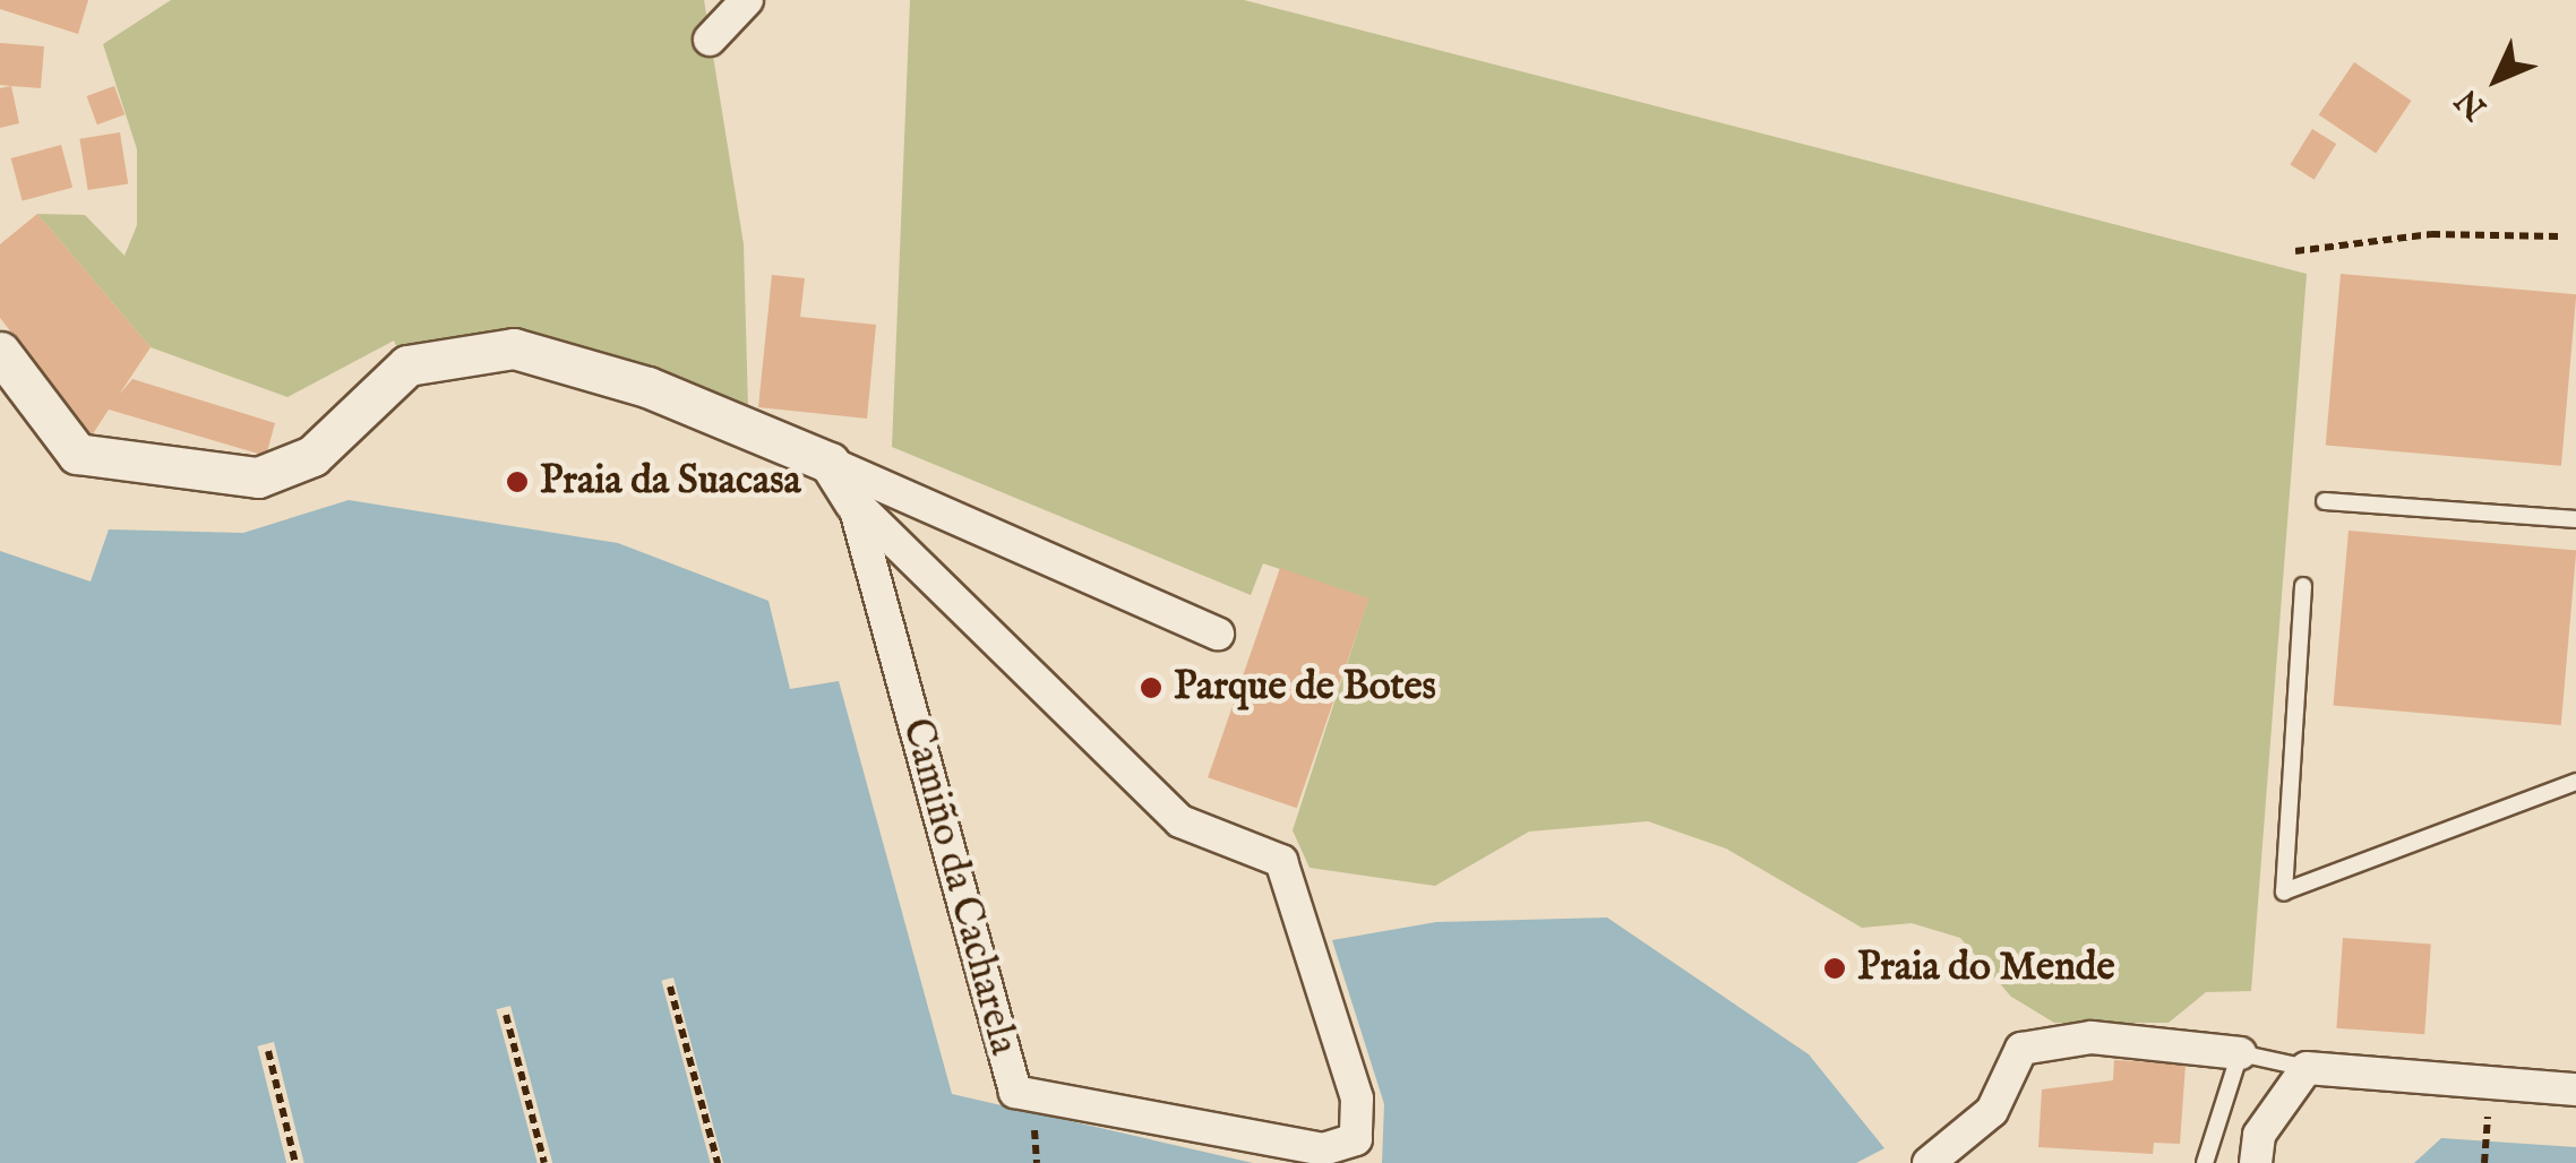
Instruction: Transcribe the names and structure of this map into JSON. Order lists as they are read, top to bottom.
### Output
{
  "streets": {
    "street": ["Camiño da Cacharela"]
  },
  "places": ["Praia da Suacasa", "Parque de Botes", "Praia do Mende"],
  "north": "bottom left"
}
